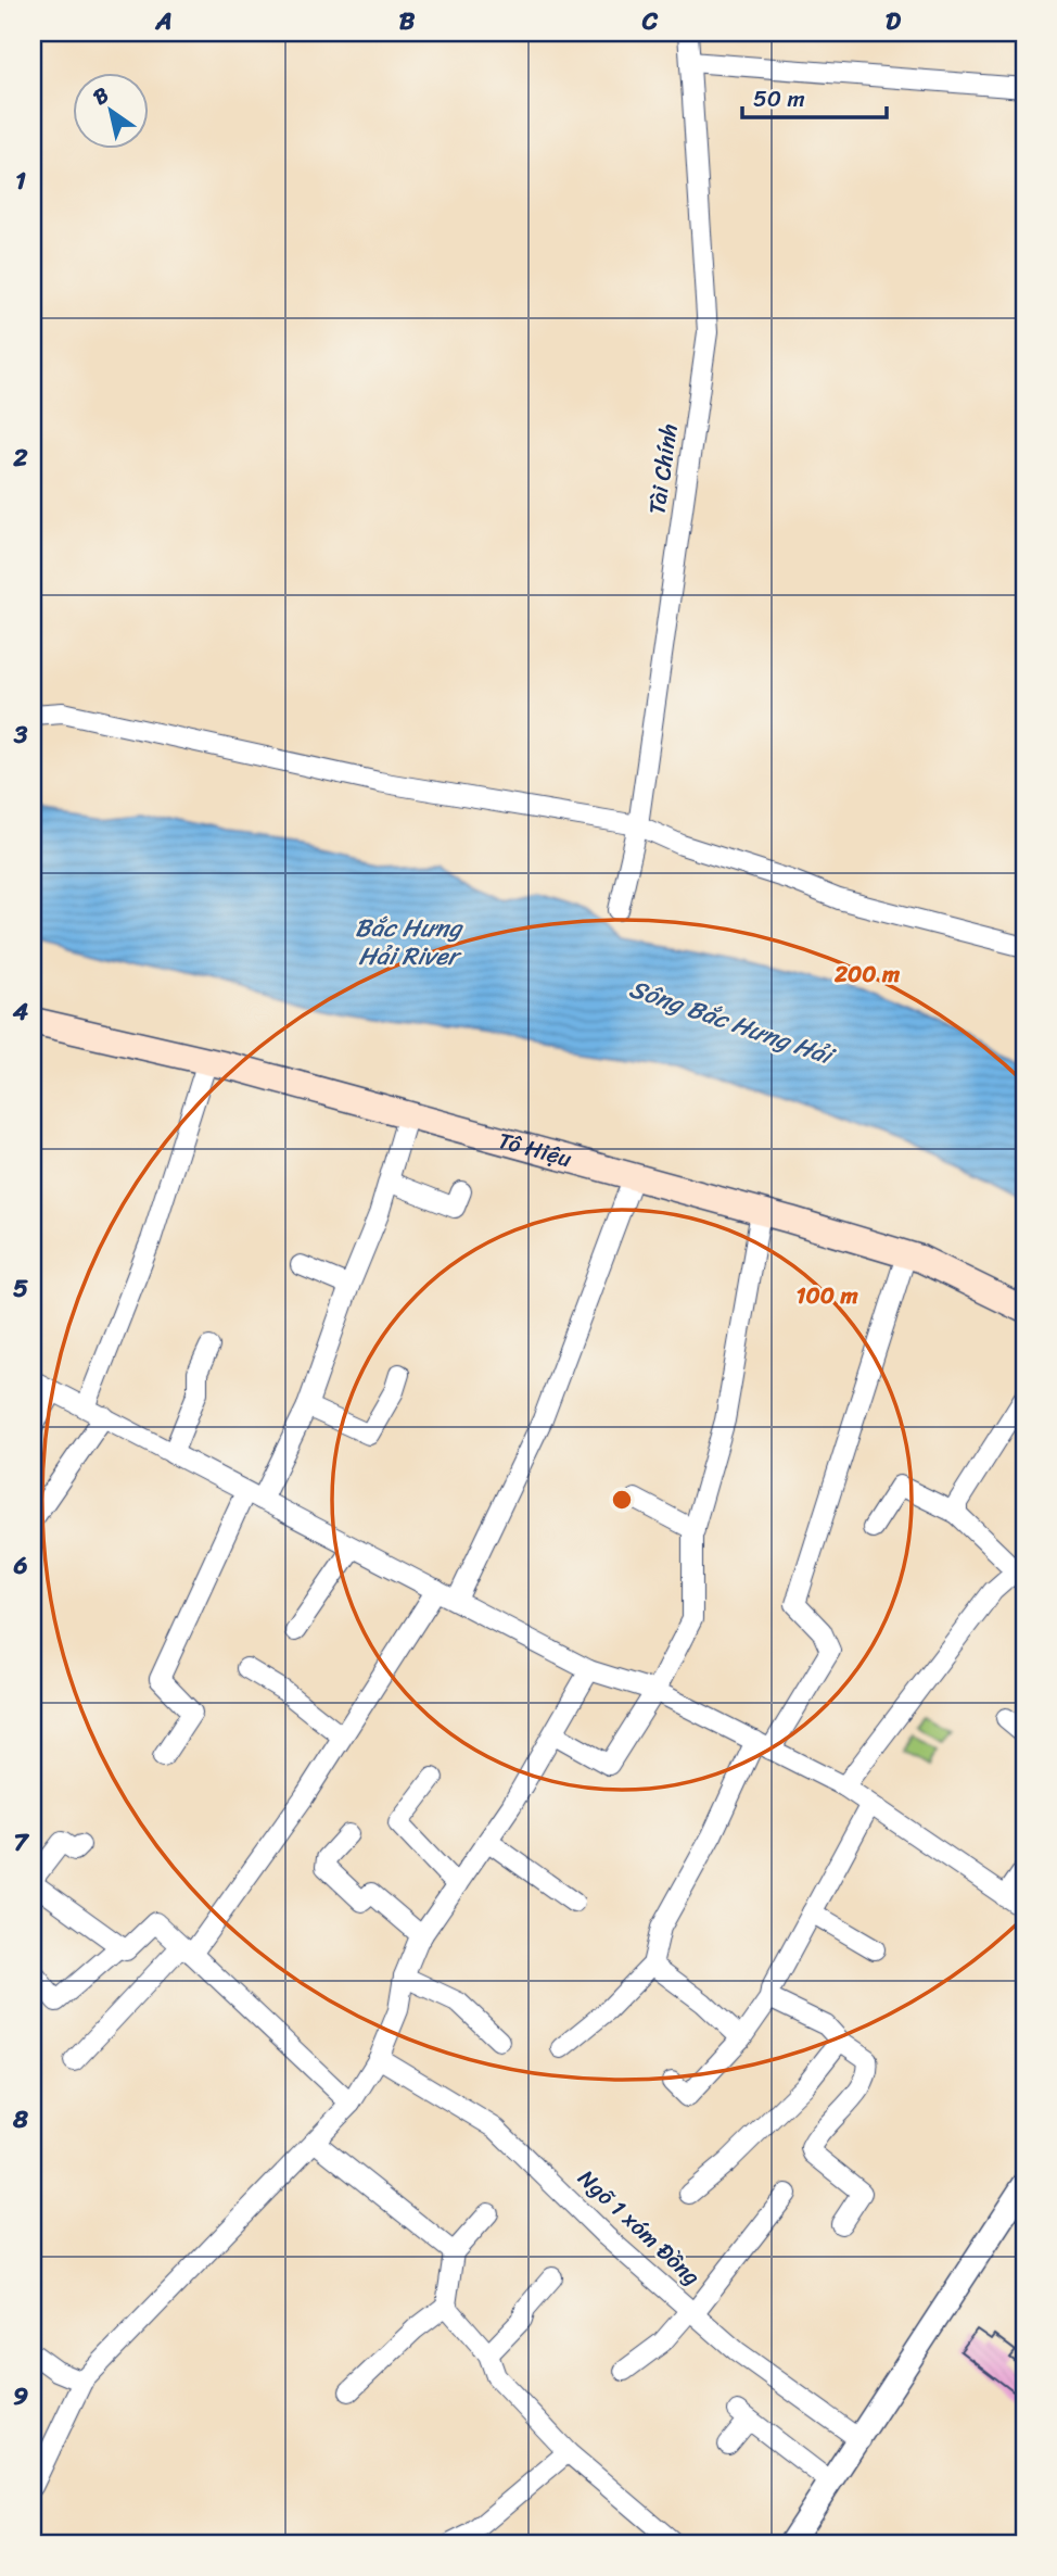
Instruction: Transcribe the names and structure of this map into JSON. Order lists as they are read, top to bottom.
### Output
{
  "streets": {
    "main road": ["Tô Hiệu"],
    "street": ["Tài Chính", "Ngõ 1 xóm Đồng"]
  },
  "water": ["Bắc Hưng Hải River", "Sông Bắc Hưng Hải"],
  "scale_bar": "50 m",
  "north": "top left",
  "grid": {
    "columns": [
      "A",
      "B",
      "C",
      "D"
    ],
    "rows": [
      "1",
      "2",
      "3",
      "4",
      "5",
      "6",
      "7",
      "8",
      "9"
    ]
  },
  "rings": ["200 m", "100 m"]
}
